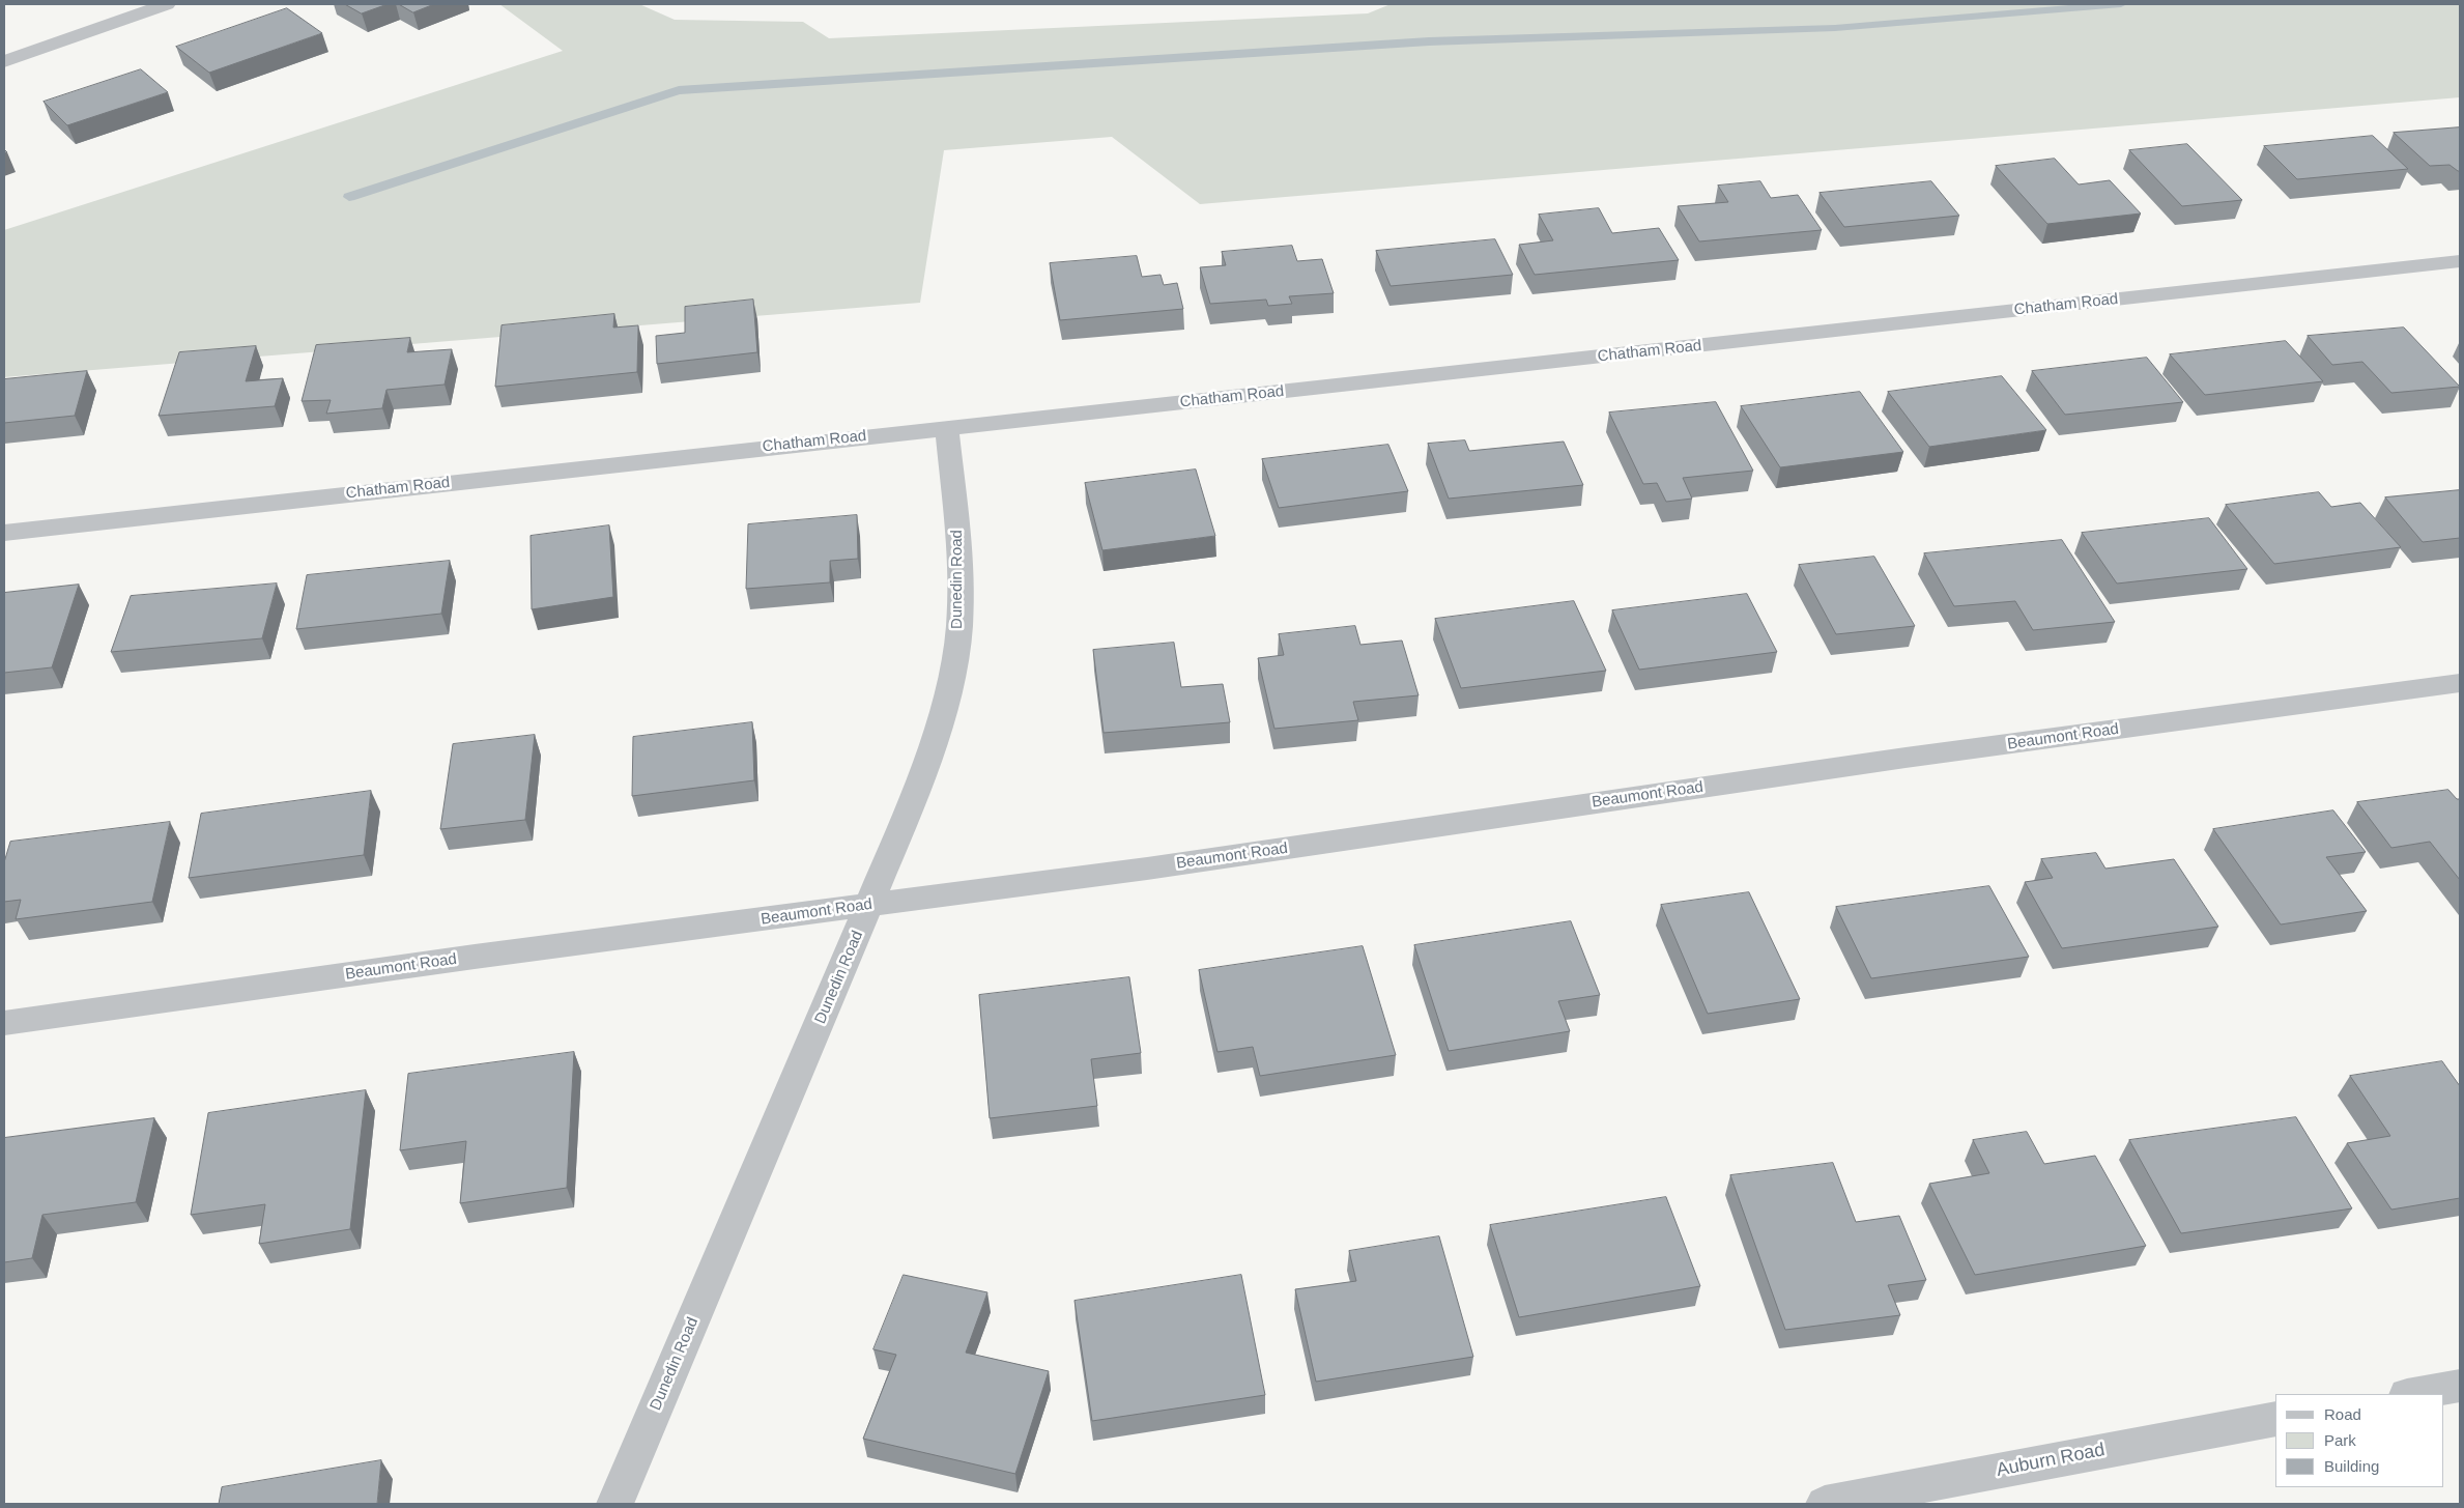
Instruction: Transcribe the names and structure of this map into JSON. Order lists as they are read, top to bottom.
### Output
{
  "streets": {
    "street": [
      "Chatham Road",
      "Dunedin Road",
      "Beaumont Road",
      "Auburn Road"
    ]
  },
  "crossings": [
    ["Chatham Road", "Dunedin Road"],
    ["Dunedin Road", "Beaumont Road"]
  ],
  "legend": ["Road", "Park", "Building"]
}
